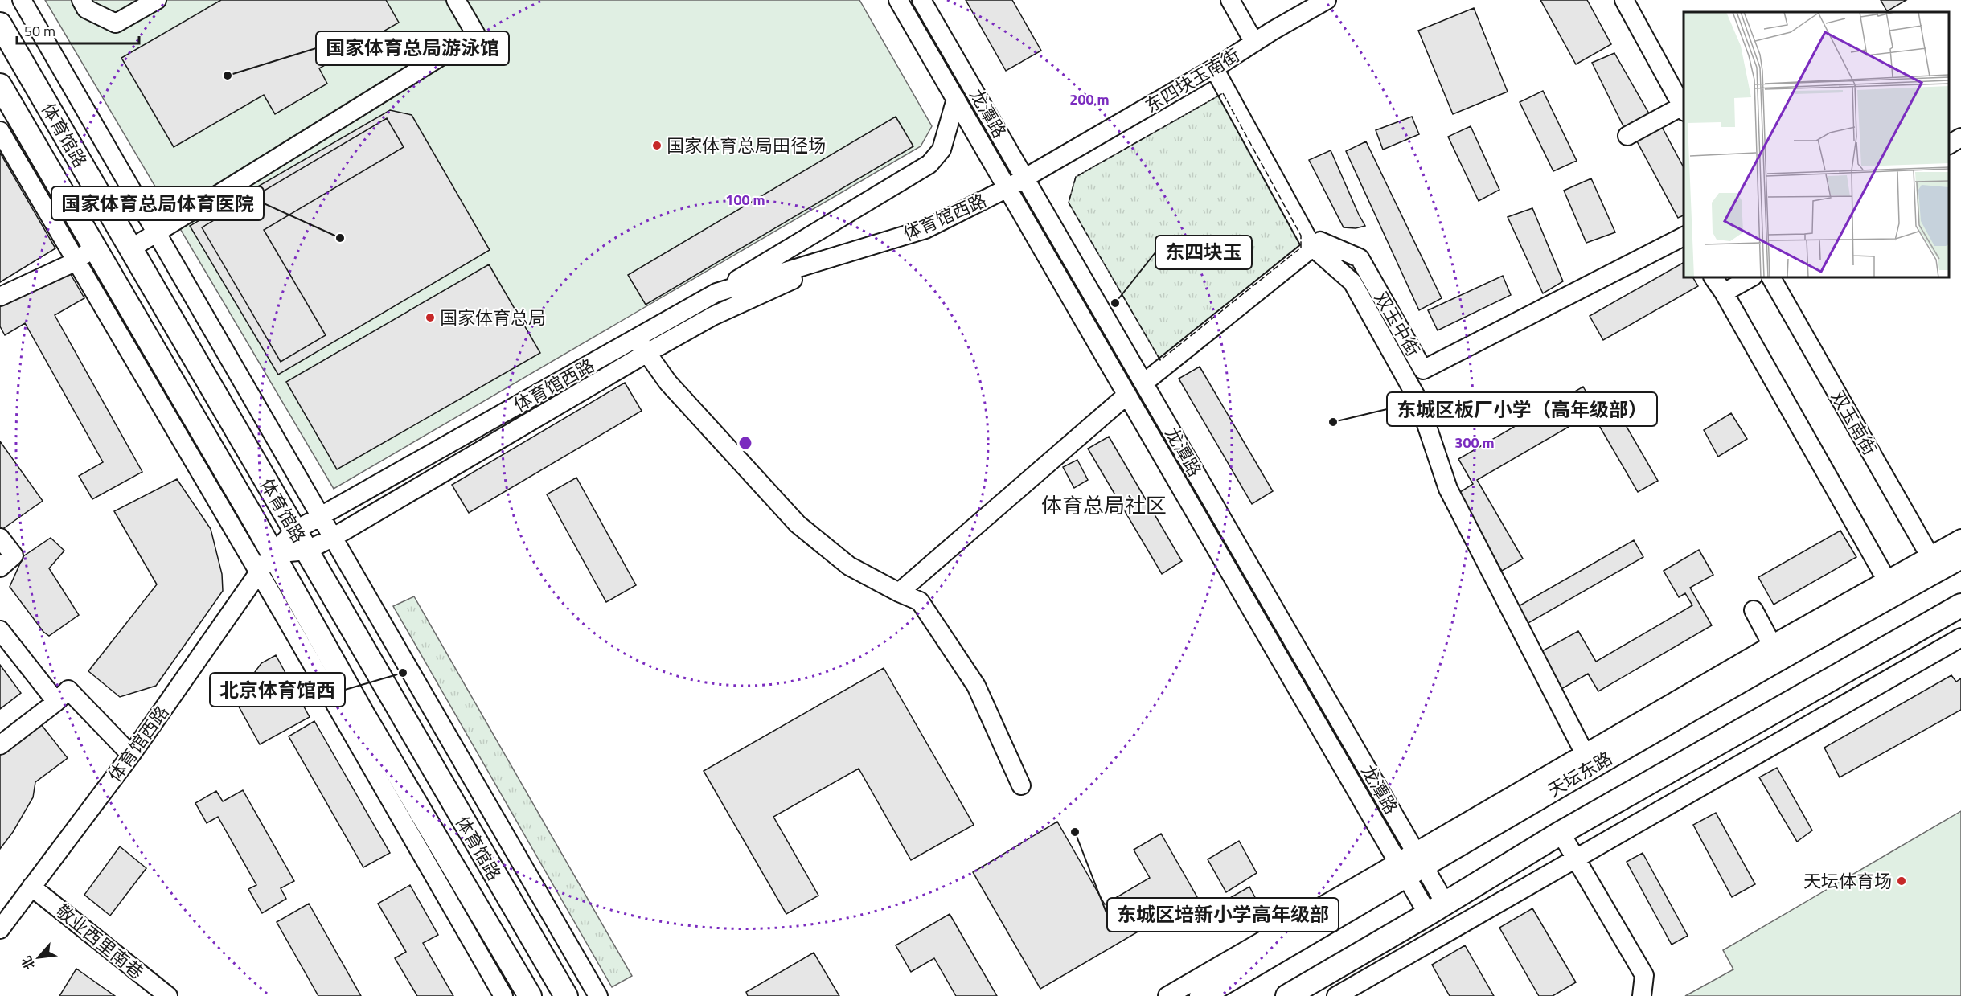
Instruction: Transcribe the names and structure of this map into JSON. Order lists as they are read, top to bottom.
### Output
{
  "streets": {
    "main road": ["体育馆路", "天坛东路"],
    "street": [
      "东四块玉南街",
      "龙潭路",
      "体育馆西路",
      "双玉中街",
      "双玉南街",
      "敬业西里南巷"
    ]
  },
  "crossings": [
    ["东四块玉南街", "龙潭路"],
    ["东四块玉南街", "体育馆西路"],
    ["龙潭路", "体育馆西路"],
    ["龙潭路", "天坛东路"],
    ["体育馆路", "体育馆西路"],
    ["体育馆西路", "敬业西里南巷"],
    ["双玉南街", "天坛东路"]
  ],
  "districts": ["体育总局社区"],
  "places": [
    "国家体育总局游泳馆",
    "国家体育总局田径场",
    "国家体育总局体育医院",
    "东四块玉",
    "国家体育总局",
    "东城区板厂小学（高年级部）",
    "北京体育馆西",
    "东城区培新小学高年级部",
    "天坛体育场"
  ],
  "scale_bar": "50 m",
  "north": "bottom left",
  "rings": ["200 m", "100 m", "300 m"]
}
